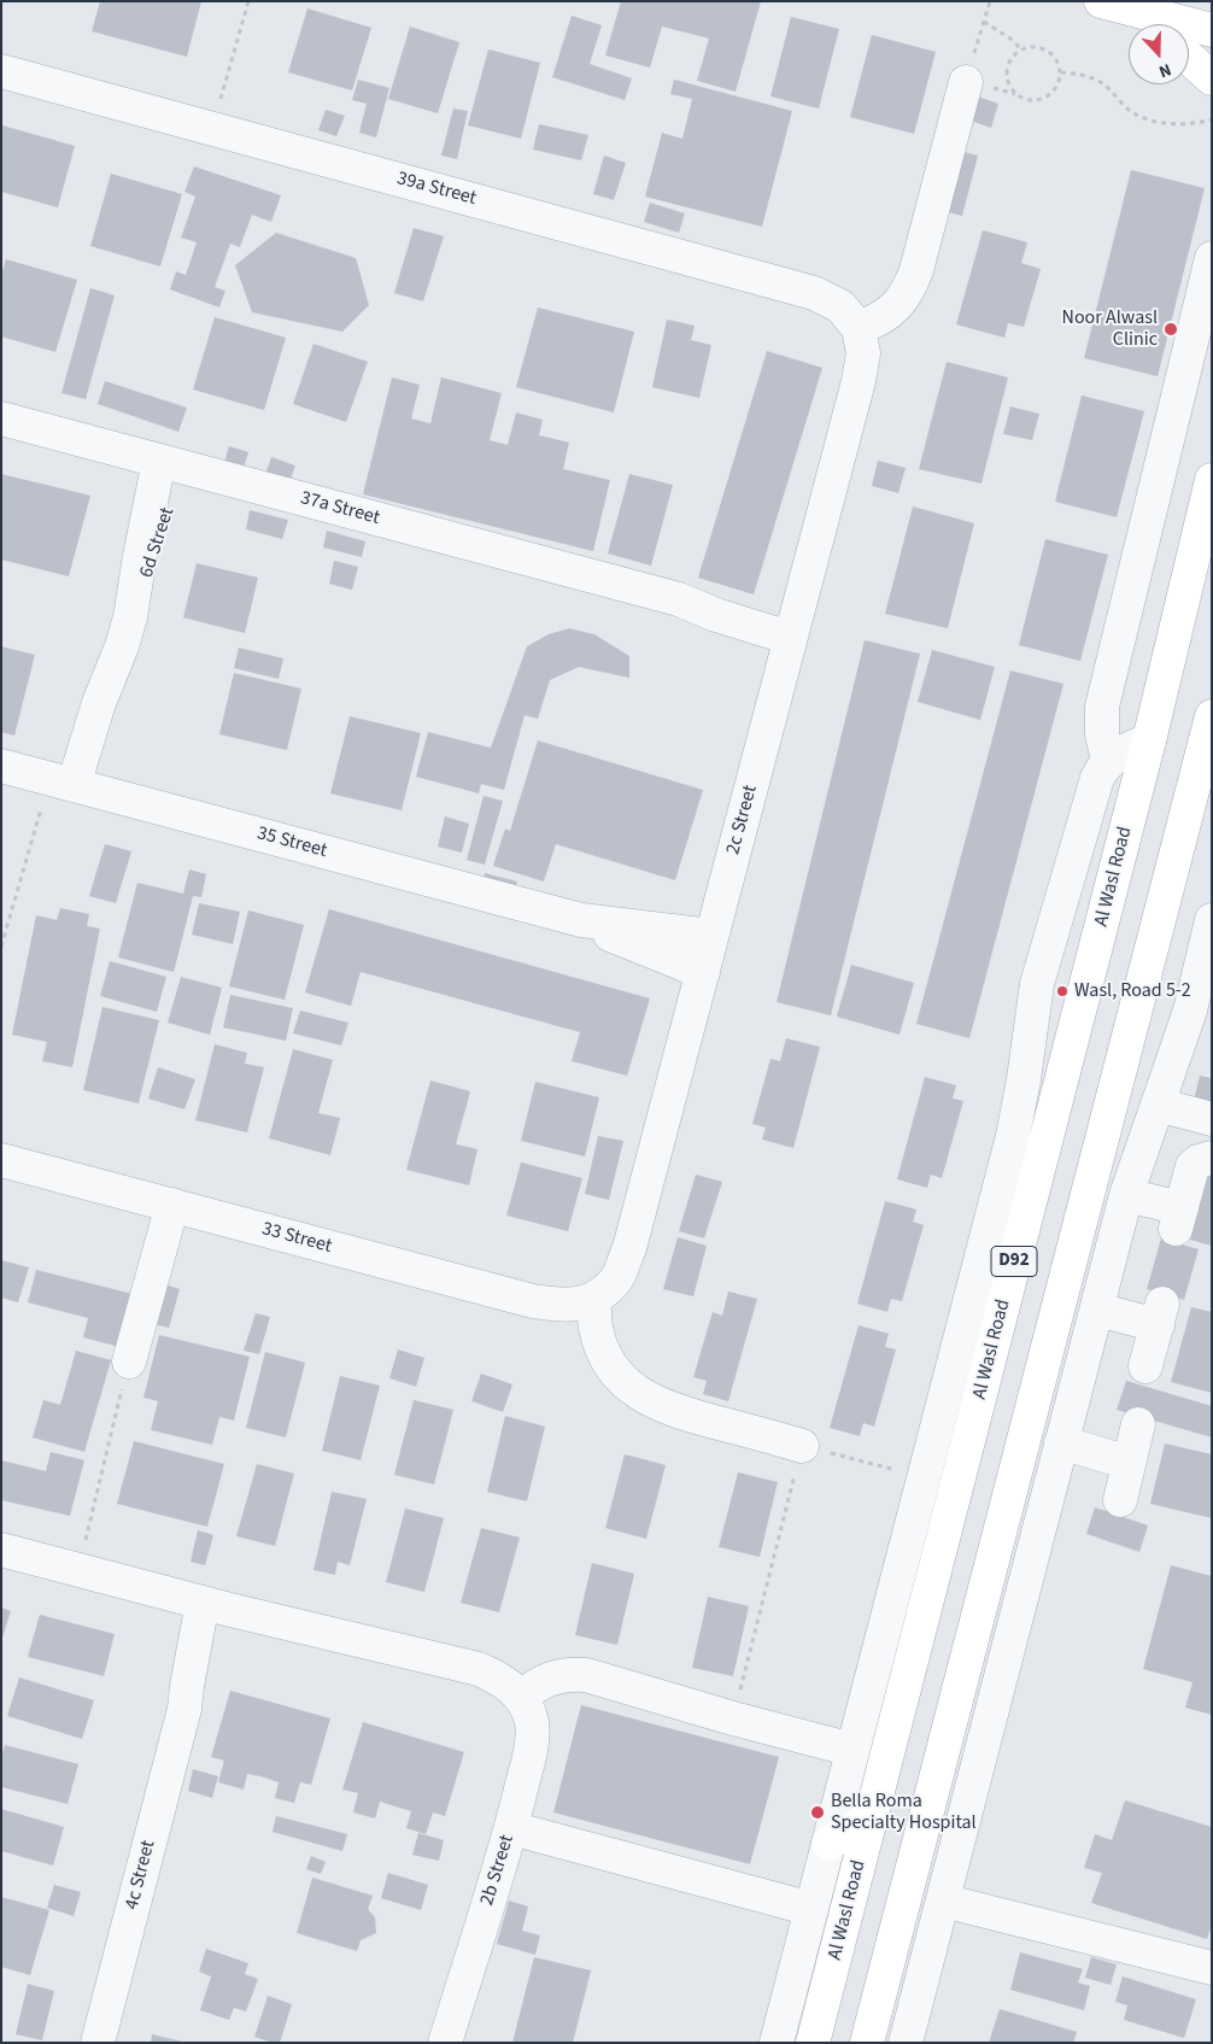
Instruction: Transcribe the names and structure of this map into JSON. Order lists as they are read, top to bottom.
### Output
{
  "streets": {
    "main road": ["Al Wasl Road", "D92"],
    "street": [
      "39a Street",
      "37a Street",
      "6d Street",
      "2c Street",
      "35 Street",
      "33 Street",
      "2b Street",
      "4c Street"
    ]
  },
  "crossings": [
    ["39a Street", "2c Street"],
    ["37a Street", "6d Street"],
    ["37a Street", "2c Street"],
    ["6d Street", "35 Street"],
    ["2c Street", "35 Street"],
    ["2c Street", "33 Street"]
  ],
  "places": ["Noor Alwasl Clinic", "Wasl, Road 5-2", "Bella Roma Specialty Hospital"],
  "north": "bottom"
}
